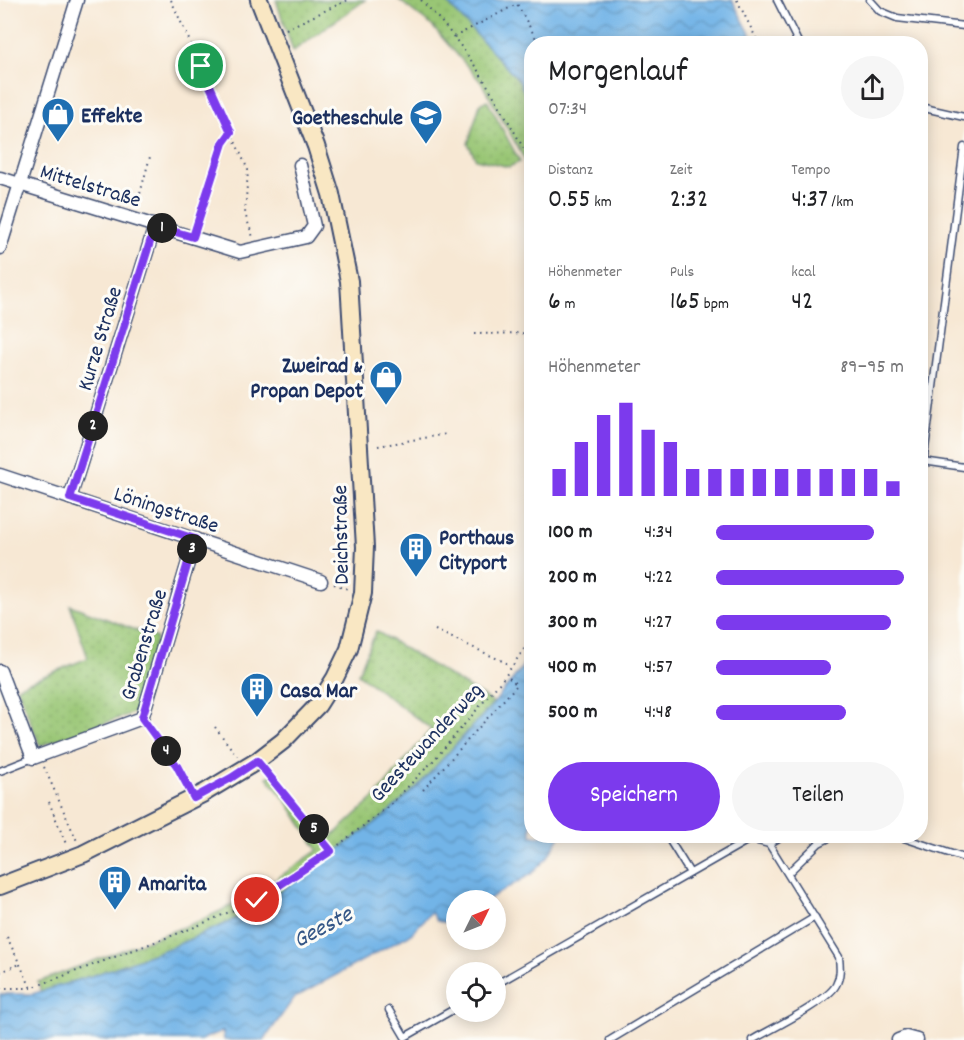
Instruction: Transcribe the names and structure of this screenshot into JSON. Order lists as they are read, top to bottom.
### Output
{
  "streets": {
    "main road": ["Deichstraße"],
    "street": [
      "Mittelstraße",
      "Kurze Straße",
      "Löningstraße",
      "Grabenstraße"
    ],
    "path": ["Geestewanderweg"]
  },
  "crossings": [
    ["Mittelstraße", "Kurze Straße"],
    ["Kurze Straße", "Löningstraße"],
    ["Löningstraße", "Grabenstraße"]
  ],
  "water": ["Geeste"],
  "places": {
    "shop": ["Effekte", "Zweirad & Propan Depot"],
    "school or university": ["Goetheschule"],
    "building": ["Porthaus Cityport", "Casa Mar", "Amarita"]
  },
  "north": "top right",
  "page": {
    "heading": ["Morgenlauf", "07:34"],
    "stats": [
      ["Distanz", "0.55 km"],
      ["Zeit", "2:32"],
      ["Tempo", "4:37 /km"],
      ["Höhenmeter", "6 m"],
      ["Puls", "165 bpm"],
      ["kcal", "42"]
    ],
    "pins": [
      "1",
      "2",
      "3",
      "4",
      "5"
    ],
    "chart": ["Höhenmeter", "89–95 m"],
    "list": [
      {
        "name": "100 m",
        "note": "4:34"
      },
      {
        "name": "200 m",
        "note": "4:22"
      },
      {
        "name": "300 m",
        "note": "4:27"
      },
      {
        "name": "400 m",
        "note": "4:57"
      },
      {
        "name": "500 m",
        "note": "4:48"
      }
    ],
    "buttons": ["Speichern", "Teilen"]
  }
}
